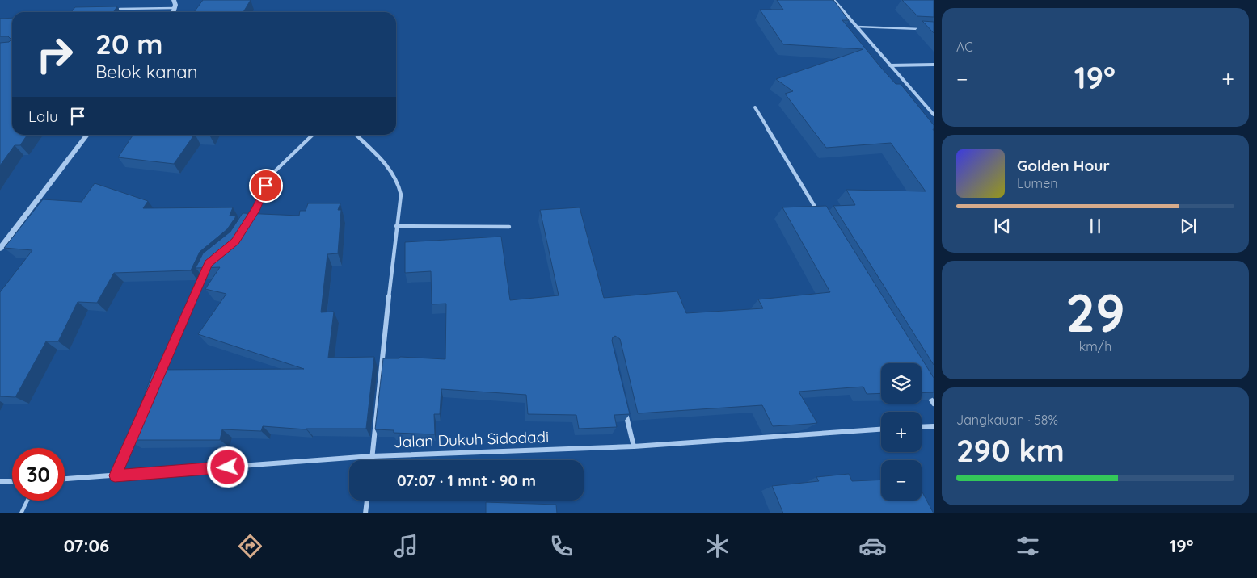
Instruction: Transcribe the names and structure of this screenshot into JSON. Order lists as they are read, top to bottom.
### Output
{
  "streets": {
    "street": ["Jalan Dukuh Sidodadi"]
  },
  "page": {
    "tile": [
      "AC",
      ["29", "km/h"],
      ["Jangkauan · 58%", "290 km"]
    ],
    "turn": ["20 m", "Belok kanan"],
    "heat": ["−", "19°", "+"],
    "then": "Lalu",
    "song": ["Golden Hour", "Lumen"],
    "map_buttons": ["+", "−"],
    "limit": "30",
    "trip": "07:07 · 1 mnt · 90 m",
    "tabs": ["07:06", "19°"]
  }
}
